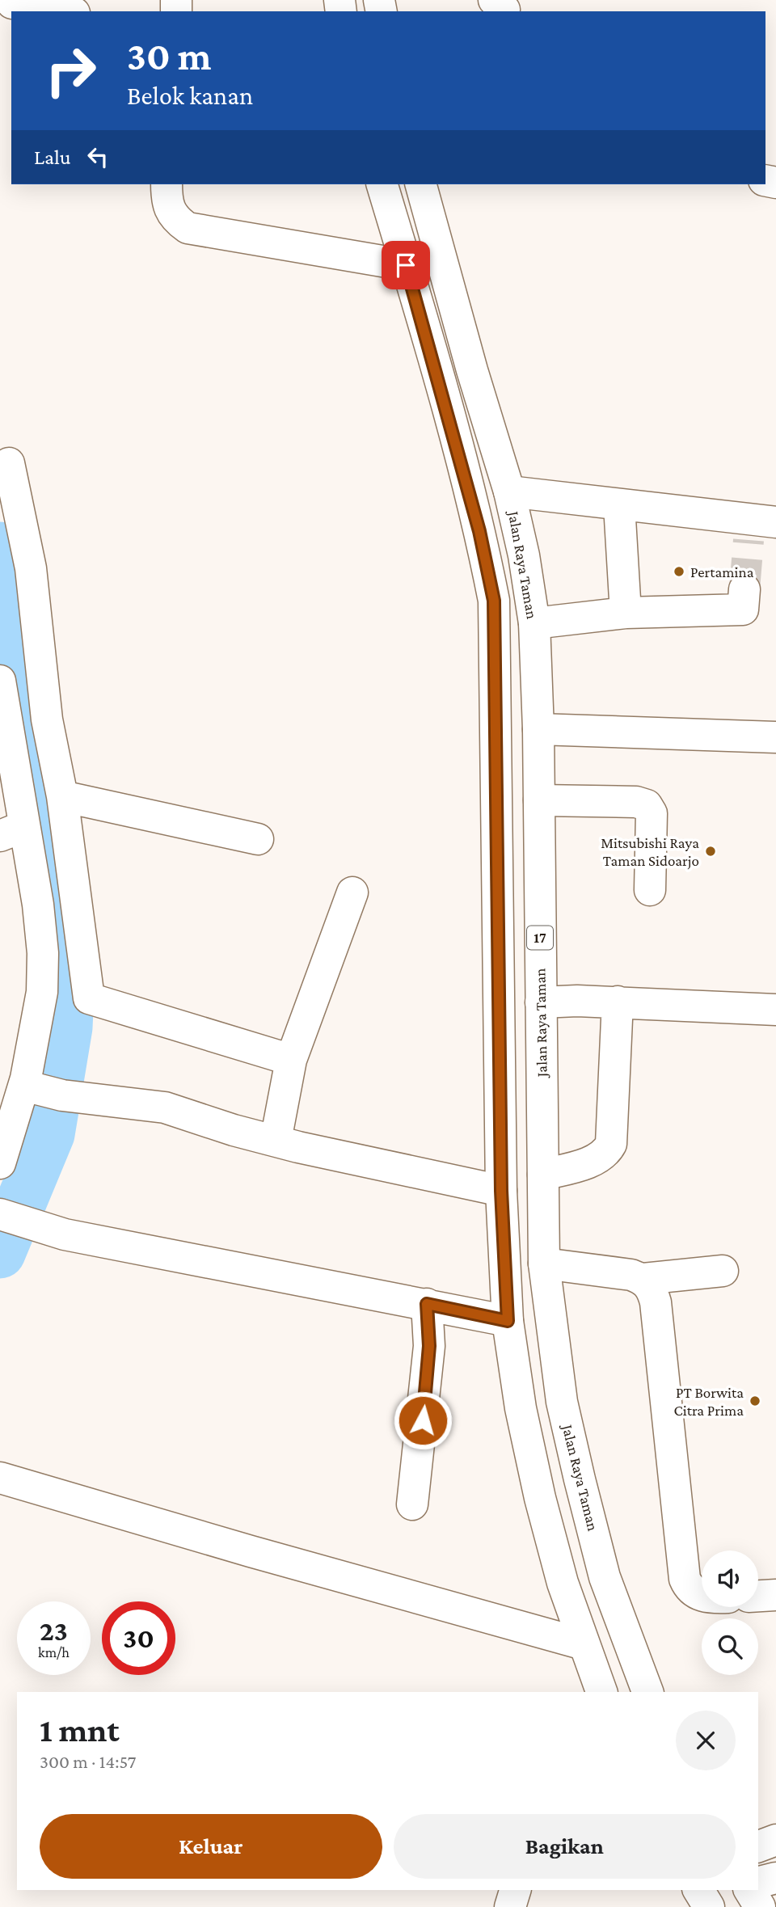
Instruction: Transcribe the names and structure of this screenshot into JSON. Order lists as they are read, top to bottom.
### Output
{
  "streets": {
    "main road": ["Jalan Raya Taman", "17"]
  },
  "places": ["Pertamina", "Mitsubishi Raya Taman Sidoarjo", "PT Borwita Citra Prima"],
  "page": {
    "turn": ["30 m", "Belok kanan"],
    "then": "Lalu",
    "speed": "23 km/h",
    "limit": "30",
    "heading": ["1 mnt", "300 m · 14:57"],
    "buttons": ["Keluar", "Bagikan"]
  }
}
